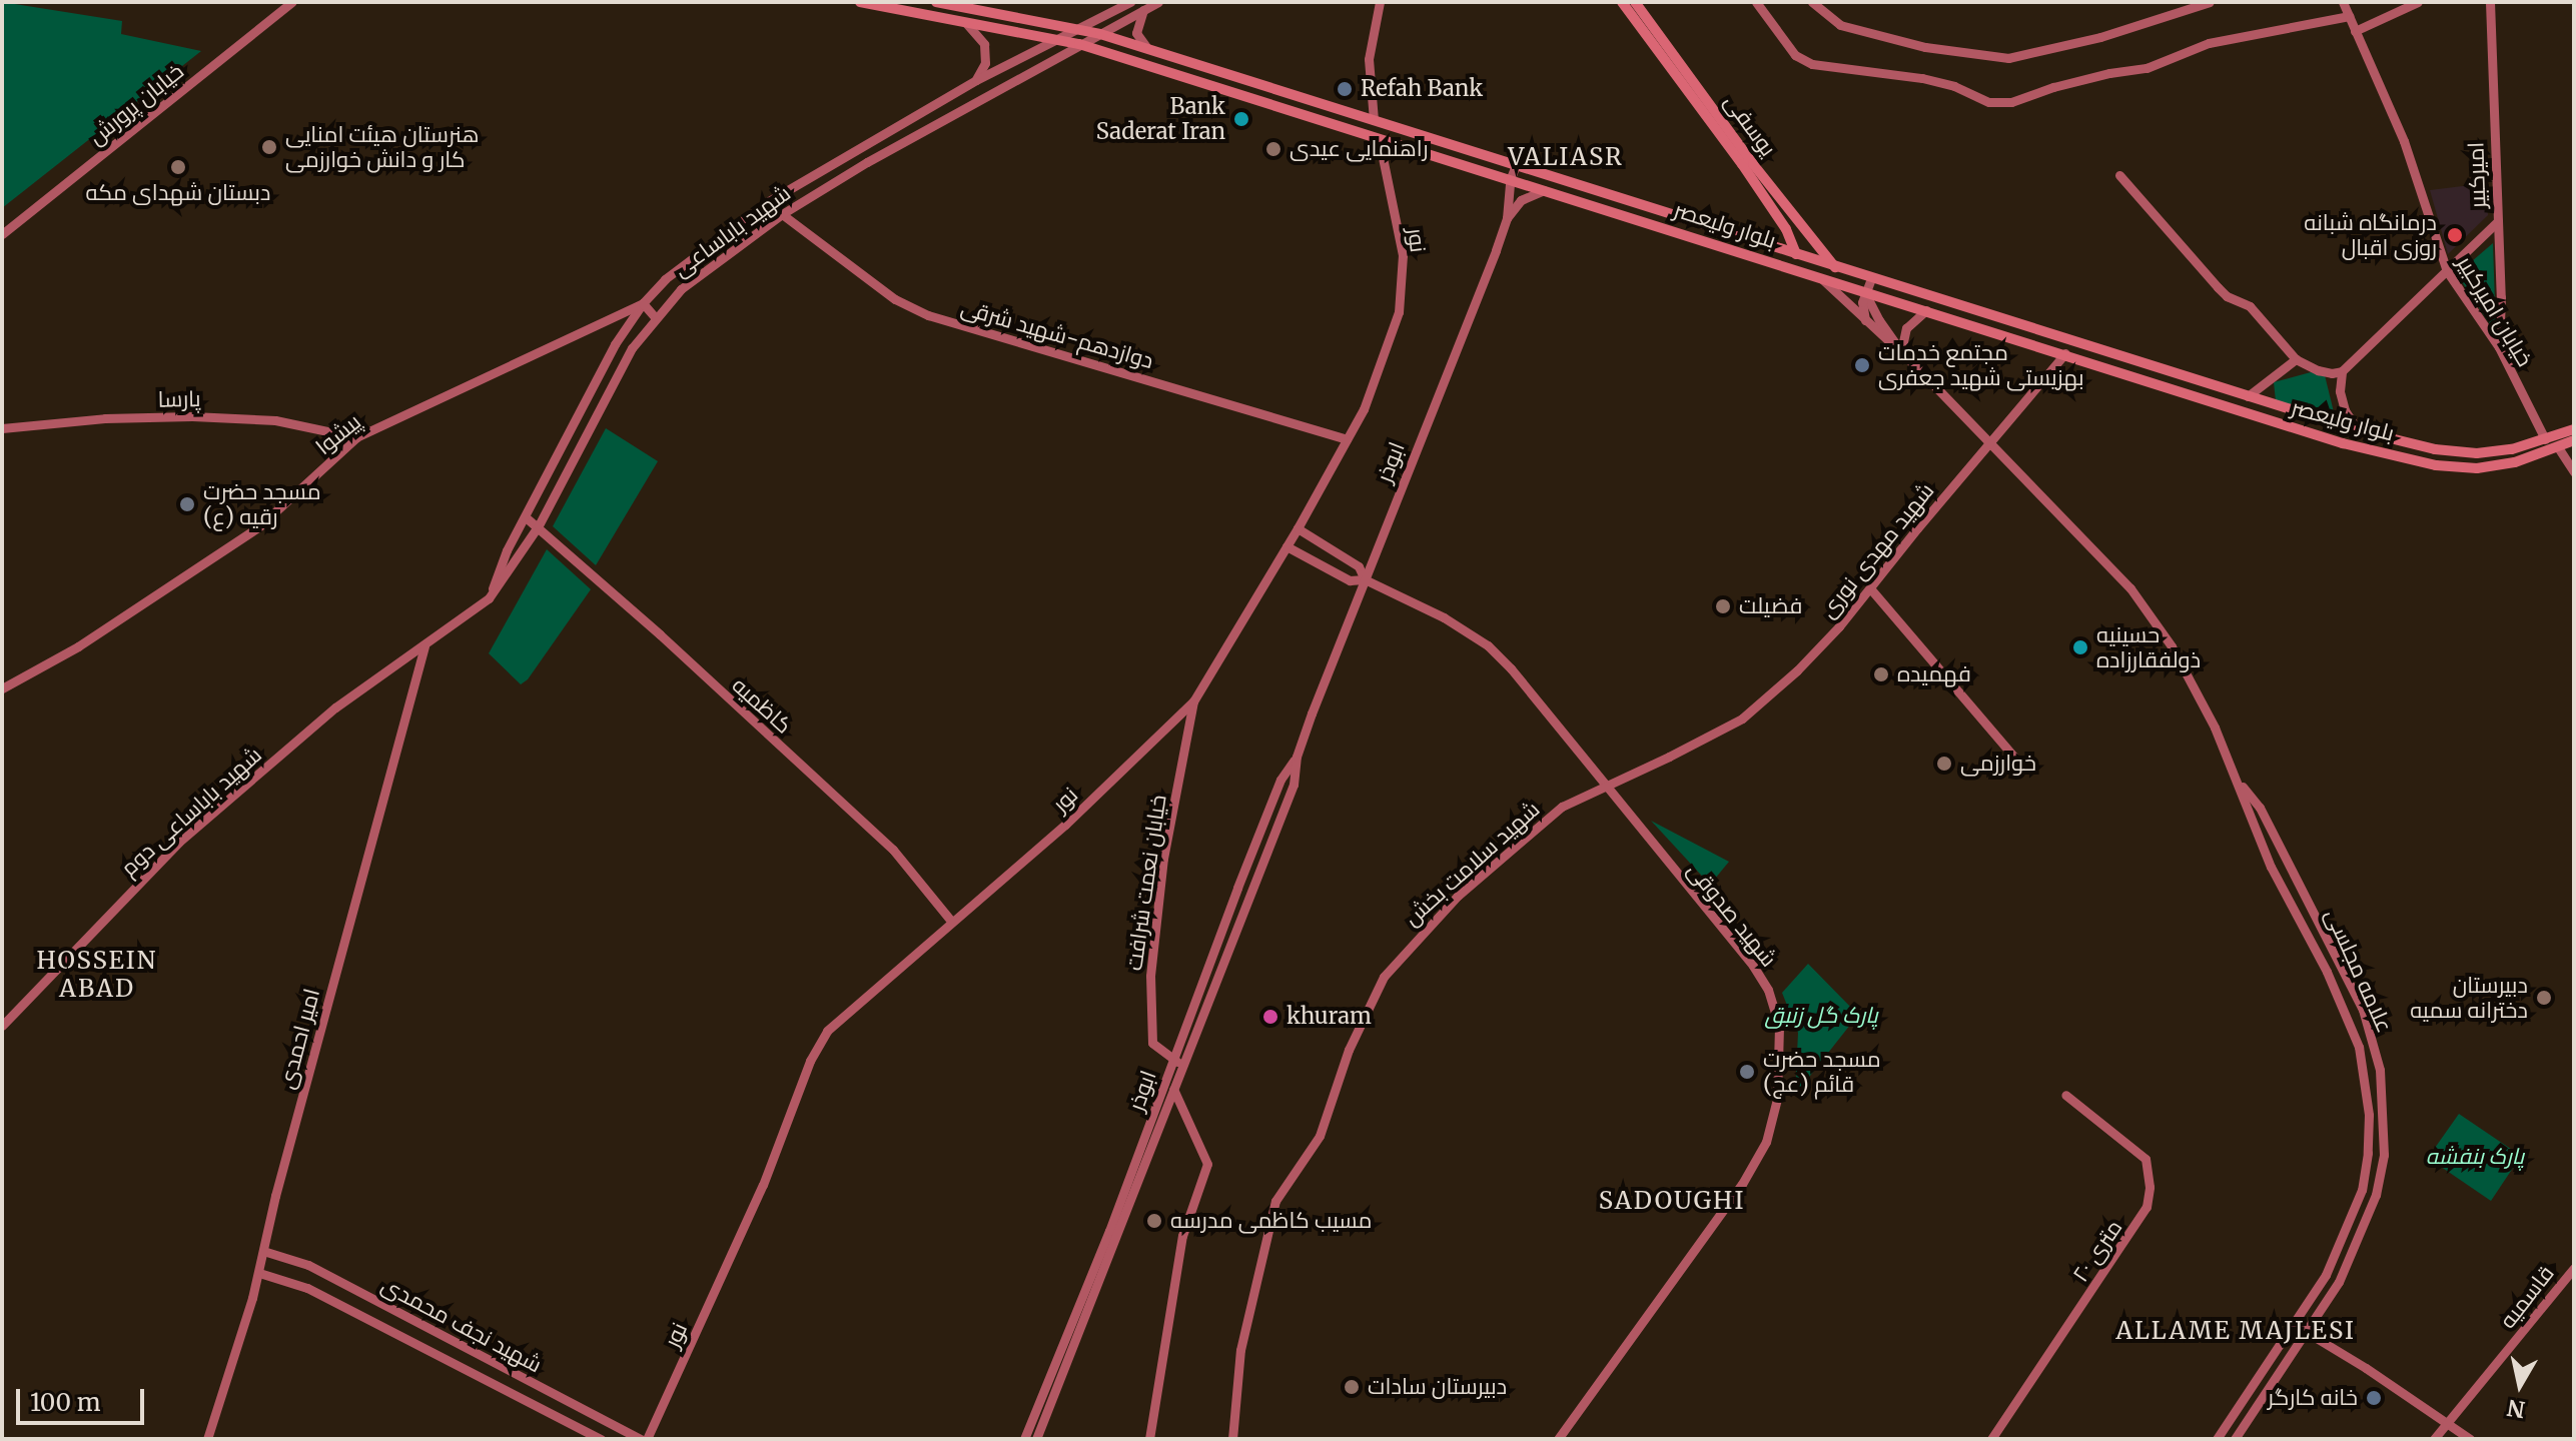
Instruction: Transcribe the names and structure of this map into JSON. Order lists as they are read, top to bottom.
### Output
{
  "streets": {
    "main road": [
      "خیابان پرورش",
      "یوسفی",
      "امیرکبیر",
      "بلوار ولیعصر",
      "شهید باباساعی",
      "نور",
      "خیابان امیرکبیر",
      "دوازدهم-شهید شرقی",
      "پارسا",
      "پیشوا",
      "ابوذر",
      "شهید مهدی نوری",
      "کاظمیه",
      "شهید باباساعی دوم",
      "شهید سلامت بخش",
      "خیابان نعمت شرافت",
      "شهید صدوقی",
      "علامه مجلسی",
      "امیر احمدی",
      "۲۰ متری",
      "قاسمیه",
      "شهید نجف محمدی"
    ]
  },
  "crossings": [
    ["یوسفی", "بلوار ولیعصر"],
    ["امیرکبیر", "خیابان امیرکبیر"],
    ["بلوار ولیعصر", "شهید باباساعی"],
    ["بلوار ولیعصر", "نور"],
    ["بلوار ولیعصر", "خیابان امیرکبیر"],
    ["بلوار ولیعصر", "ابوذر"],
    ["بلوار ولیعصر", "شهید مهدی نوری"],
    ["شهید باباساعی", "دوازدهم-شهید شرقی"],
    ["شهید باباساعی", "پیشوا"],
    ["شهید باباساعی", "کاظمیه"],
    ["شهید باباساعی", "شهید باباساعی دوم"],
    ["شهید باباساعی", "امیر احمدی"],
    ["نور", "دوازدهم-شهید شرقی"],
    ["نور", "کاظمیه"],
    ["نور", "خیابان نعمت شرافت"],
    ["پارسا", "پیشوا"],
    ["ابوذر", "خیابان نعمت شرافت"],
    ["ابوذر", "شهید صدوقی"],
    ["شهید مهدی نوری", "شهید سلامت بخش"],
    ["شهید مهدی نوری", "شهید صدوقی"],
    ["شهید مهدی نوری", "علامه مجلسی"],
    ["شهید باباساعی دوم", "امیر احمدی"],
    ["شهید سلامت بخش", "شهید صدوقی"],
    ["امیر احمدی", "شهید نجف محمدی"]
  ],
  "districts": [
    "VALIASR",
    "HOSSEIN ABAD",
    "SADOUGHI",
    "ALLAME MAJLESI"
  ],
  "parks": ["پارک گل زنبق", "پارک بنفشه"],
  "places": [
    "Refah Bank",
    "Bank Saderat Iran",
    "هنرستان هیئت امنایی کار و دانش خوارزمی",
    "راهنمایی عیدی",
    "دبستان شهدای مکه",
    "درمانگاه شبانه روزی اقبال",
    "مجتمع خدمات بهزیستی شهید جعفری",
    "مسجد حضرت رقیه (ع)",
    "فضیلت",
    "حسینیه ذولفقارزاده",
    "فهمیده",
    "خوارزمی",
    "دبیرستان دخترانه سمیه",
    "khuram",
    "مسجد حضرت قائم (عج)",
    "مسیب کاظمی مدرسه",
    "دبیرستان سادات",
    "خانه کارگر"
  ],
  "scale_bar": "100 m",
  "north": "bottom"
}
